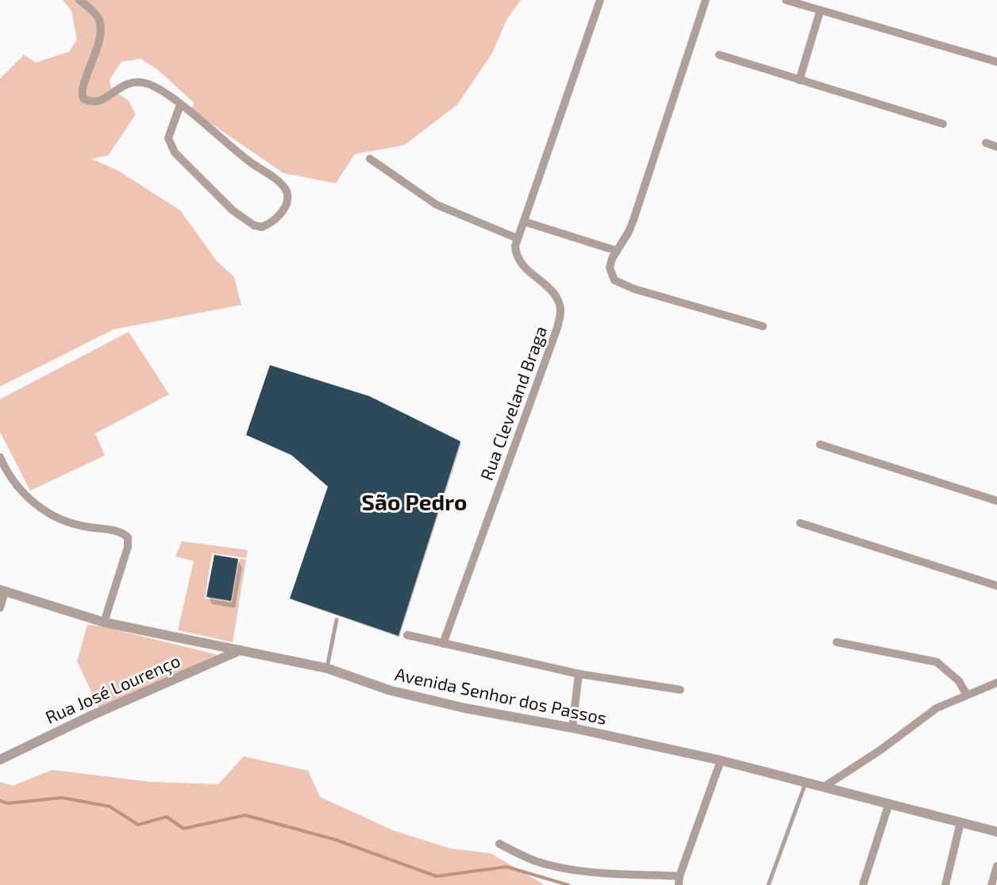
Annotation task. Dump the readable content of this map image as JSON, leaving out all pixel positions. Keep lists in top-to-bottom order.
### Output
{
  "streets": {
    "street": ["Rua Cleveland Braga", "Rua José Lourenço", "Avenida Senhor dos Passos"]
  },
  "crossings": [
    ["Rua José Lourenço", "Avenida Senhor dos Passos"]
  ],
  "districts": ["São Pedro"]
}
